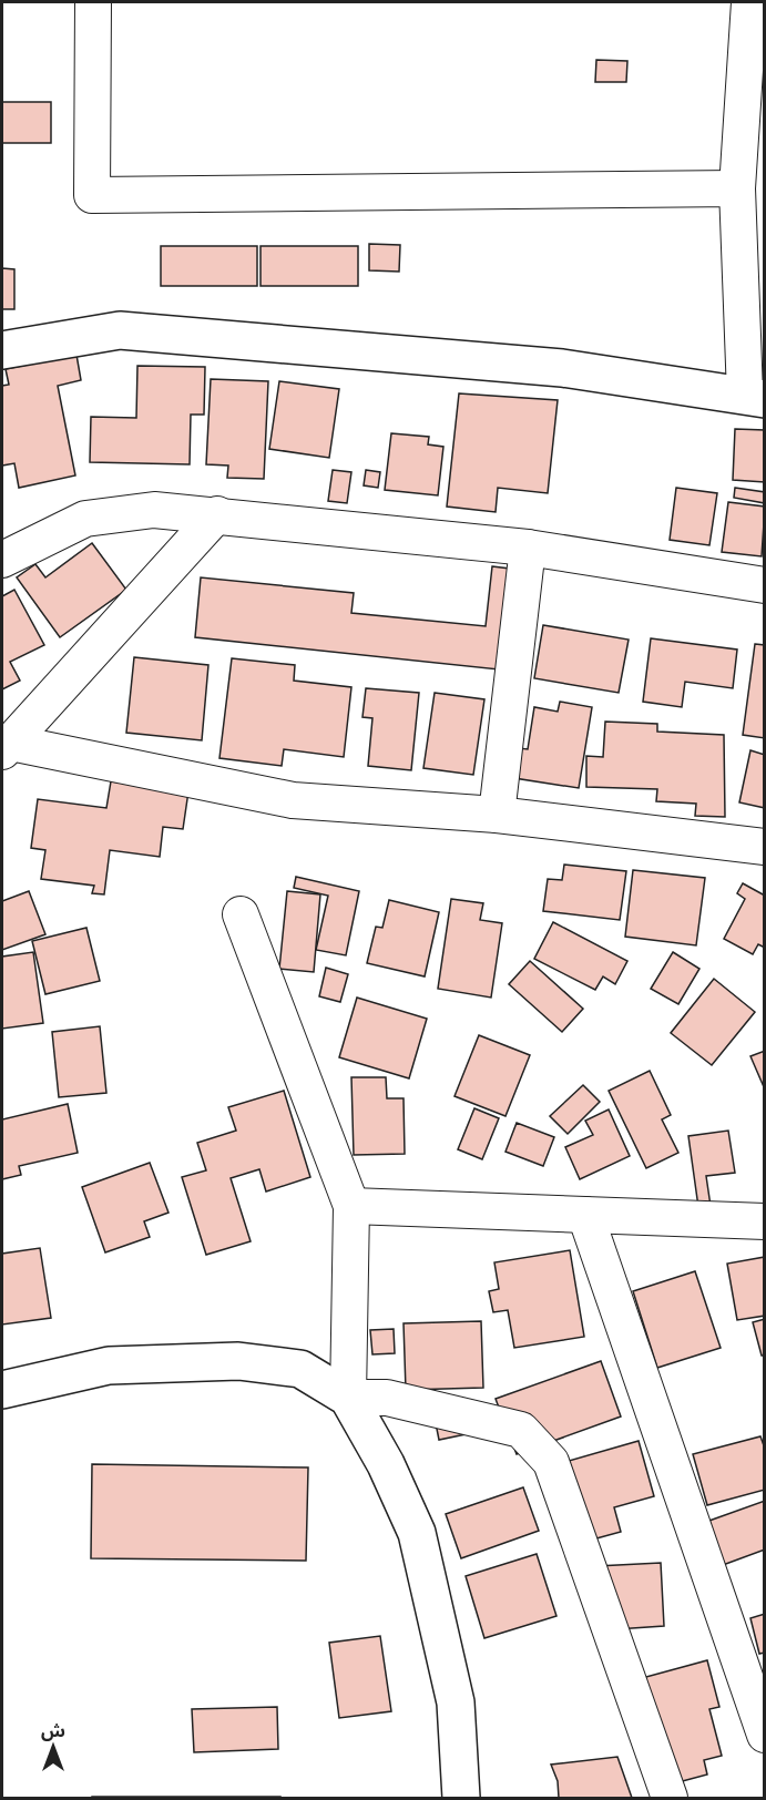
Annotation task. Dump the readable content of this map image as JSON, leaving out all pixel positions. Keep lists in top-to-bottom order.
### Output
{
  "north": "top"
}
